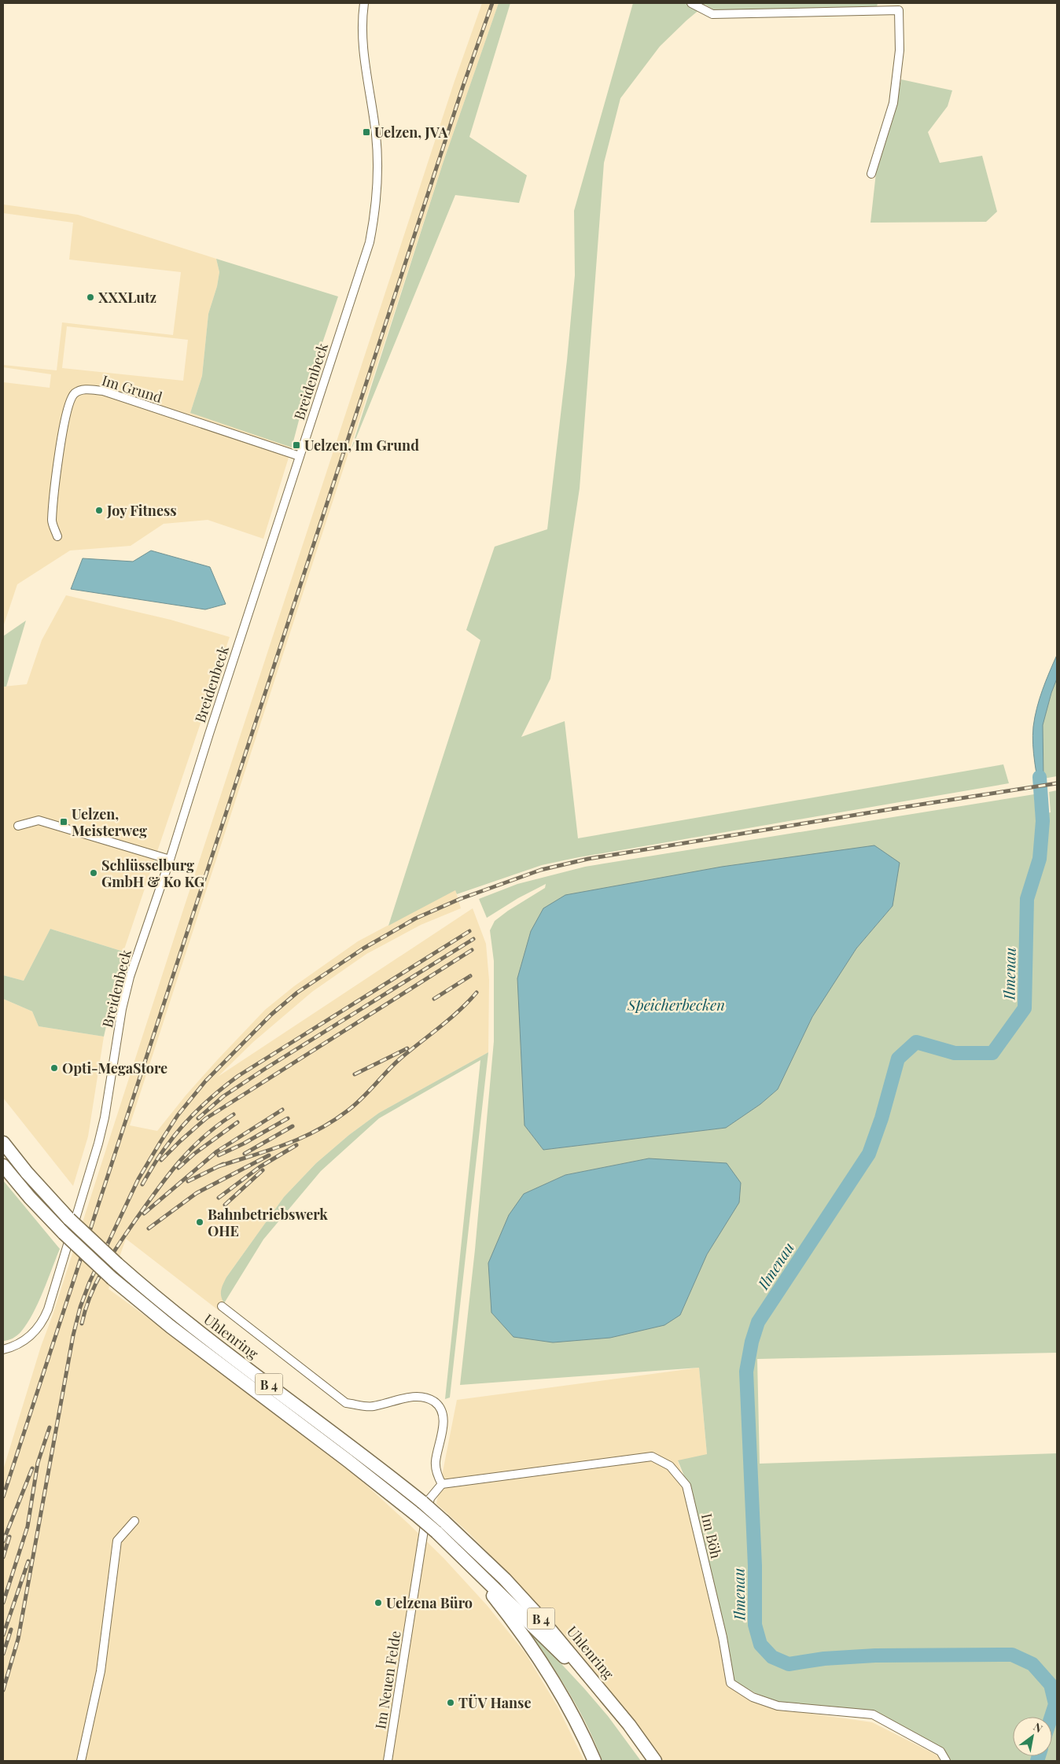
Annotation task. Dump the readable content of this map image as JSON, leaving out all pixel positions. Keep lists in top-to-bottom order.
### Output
{
  "streets": {
    "highway": ["Uhlenring", "B 4"],
    "street": [
      "Breidenbeck",
      "Im Grund",
      "Im Böh",
      "Im Neuen Felde"
    ]
  },
  "crossings": [
    ["Breidenbeck", "Im Grund"],
    ["Uhlenring", "B 4"],
    ["Im Böh", "Im Neuen Felde"]
  ],
  "water": ["Ilmenau", "Speicherbecken"],
  "places": {
    "transit": ["Uelzen, JVA", "Uelzen, Im Grund", "Uelzen, Meisterweg"],
    "other": [
      "XXXLutz",
      "Joy Fitness",
      "Schlüsselburg GmbH & Ko KG",
      "Opti-MegaStore",
      "Bahnbetriebswerk OHE",
      "Uelzena Büro",
      "TÜV Hanse"
    ]
  },
  "north": "top right"
}
